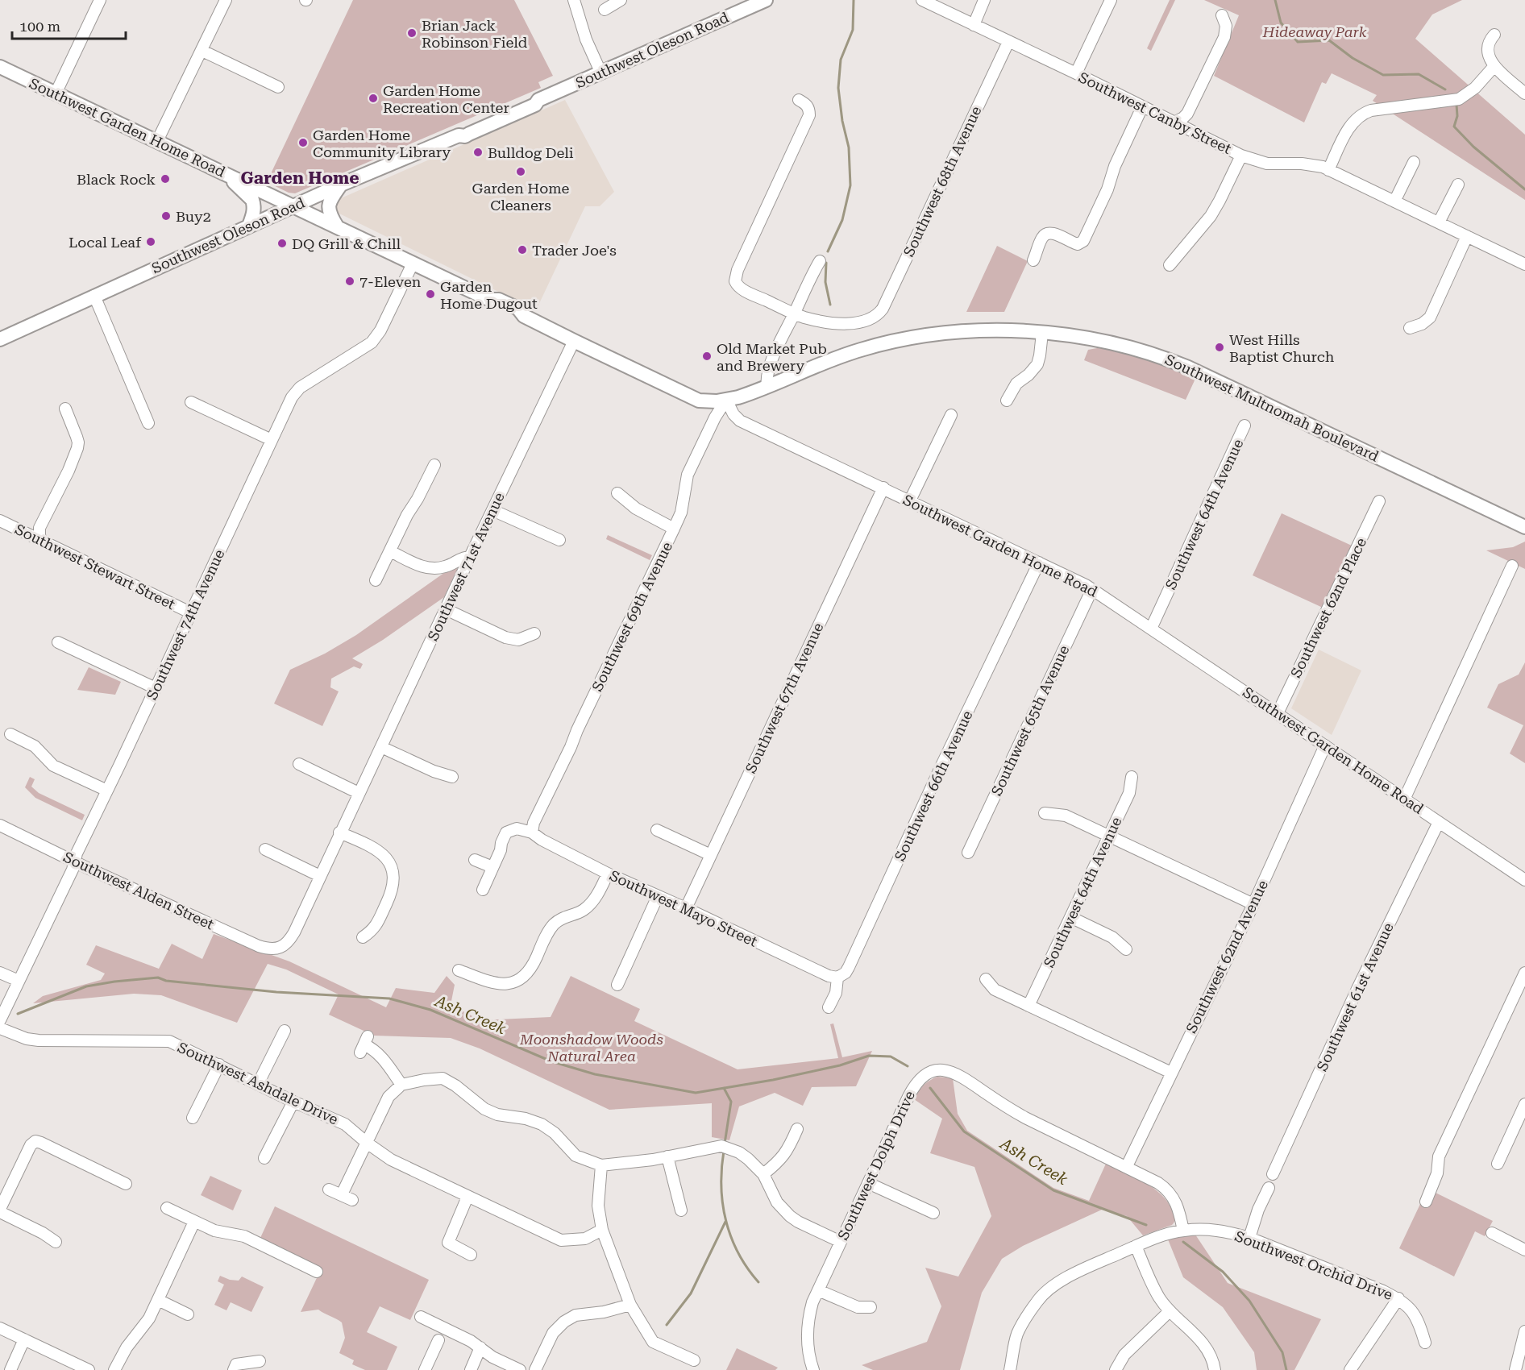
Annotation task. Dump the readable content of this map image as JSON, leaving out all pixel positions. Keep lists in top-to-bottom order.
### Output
{
  "streets": {
    "main road": ["Southwest Oleson Road", "Southwest Garden Home Road", "Southwest Multnomah Boulevard"],
    "street": [
      "Southwest Canby Street",
      "Southwest 68th Avenue",
      "Southwest 64th Avenue",
      "Southwest Stewart Street",
      "Southwest 71st Avenue",
      "Southwest 62nd Place",
      "Southwest 69th Avenue",
      "Southwest 74th Avenue",
      "Southwest 67th Avenue",
      "Southwest 65th Avenue",
      "Southwest 66th Avenue",
      "Southwest Alden Street",
      "Southwest Mayo Street",
      "Southwest 62nd Avenue",
      "Southwest 61st Avenue",
      "Southwest Ashdale Drive",
      "Southwest Dolph Drive",
      "Southwest Orchid Drive"
    ]
  },
  "crossings": [
    ["Southwest Oleson Road", "Southwest Garden Home Road"],
    ["Southwest Canby Street", "Southwest 68th Avenue"],
    ["Southwest Garden Home Road", "Southwest Multnomah Boulevard"],
    ["Southwest Garden Home Road", "Southwest 64th Avenue"],
    ["Southwest Garden Home Road", "Southwest 71st Avenue"],
    ["Southwest Garden Home Road", "Southwest 62nd Place"],
    ["Southwest Garden Home Road", "Southwest 69th Avenue"],
    ["Southwest Garden Home Road", "Southwest 74th Avenue"],
    ["Southwest Garden Home Road", "Southwest 67th Avenue"],
    ["Southwest Garden Home Road", "Southwest 65th Avenue"],
    ["Southwest Garden Home Road", "Southwest 66th Avenue"],
    ["Southwest Garden Home Road", "Southwest 62nd Avenue"],
    ["Southwest Garden Home Road", "Southwest 61st Avenue"],
    ["Southwest Multnomah Boulevard", "Southwest 69th Avenue"],
    ["Southwest Stewart Street", "Southwest 74th Avenue"],
    ["Southwest 71st Avenue", "Southwest Alden Street"],
    ["Southwest 69th Avenue", "Southwest Mayo Street"],
    ["Southwest 74th Avenue", "Southwest Alden Street"],
    ["Southwest 67th Avenue", "Southwest Mayo Street"],
    ["Southwest 66th Avenue", "Southwest Mayo Street"],
    ["Southwest 62nd Avenue", "Southwest Dolph Drive"],
    ["Southwest Dolph Drive", "Southwest Orchid Drive"]
  ],
  "districts": ["Garden Home"],
  "water": ["Ash Creek"],
  "parks": ["Hideaway Park", "Moonshadow Woods Natural Area"],
  "places": [
    "Brian Jack Robinson Field",
    "Garden Home Recreation Center",
    "Garden Home Community Library",
    "Bulldog Deli",
    "Garden Home Cleaners",
    "Black Rock",
    "Buy2",
    "Local Leaf",
    "DQ Grill & Chill",
    "Trader Joe's",
    "7-Eleven",
    "Garden Home Dugout",
    "West Hills Baptist Church",
    "Old Market Pub and Brewery"
  ],
  "scale_bar": "100 m"
}
